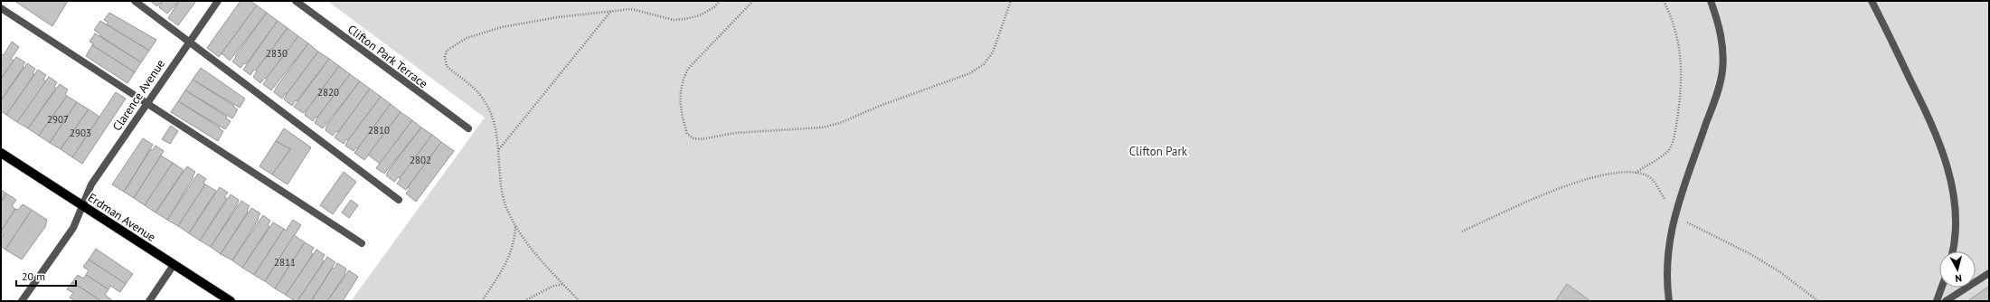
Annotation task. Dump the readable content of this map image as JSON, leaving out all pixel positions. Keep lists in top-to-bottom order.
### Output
{
  "streets": {
    "main road": ["Erdman Avenue"],
    "street": ["Clifton Park Terrace", "Clarence Avenue"]
  },
  "crossings": [
    ["Clarence Avenue", "Erdman Avenue"]
  ],
  "parks": ["Clifton Park"],
  "house_numbers": [
    "2830",
    "2820",
    "2907",
    "2810",
    "2903",
    "2802",
    "2811"
  ],
  "scale_bar": "20 m",
  "north": "bottom"
}
